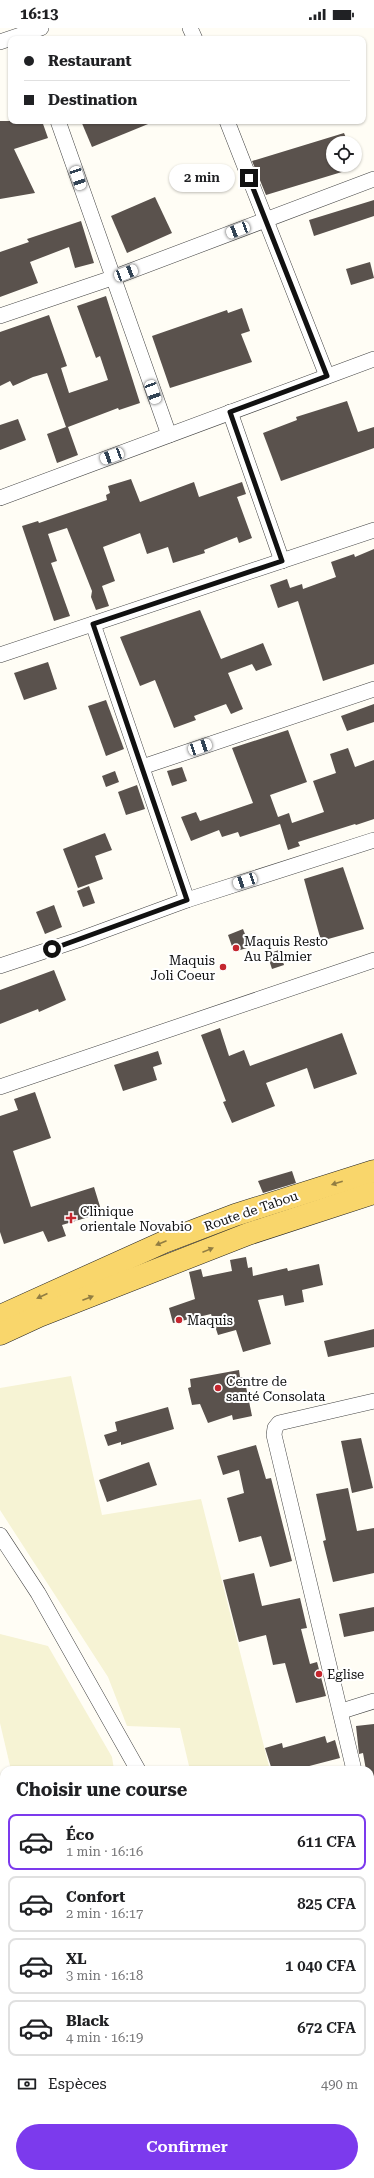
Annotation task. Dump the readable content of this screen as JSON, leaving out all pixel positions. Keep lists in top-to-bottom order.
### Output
{
  "streets": {
    "main road": ["Route de Tabou"]
  },
  "places": {
    "other": [
      "Maquis Resto Au Palmier",
      "Maquis Joli Coeur",
      "Maquis",
      "Centre de santé Consolata",
      "Eglise"
    ],
    "health": ["Clinique orientale Novabio"]
  },
  "page": {
    "status": "16:13",
    "banner": ["Restaurant", "Destination"],
    "bubble": "2 min",
    "heading": "Choisir une course",
    "list": [
      {
        "name": "Éco",
        "note": "1 min · 16:16",
        "value": "611 CFA"
      },
      {
        "name": "Confort",
        "note": "2 min · 16:17",
        "value": "825 CFA"
      },
      {
        "name": "XL",
        "note": "3 min · 16:18",
        "value": "1 040 CFA"
      },
      {
        "name": "Black",
        "note": "4 min · 16:19",
        "value": "672 CFA"
      }
    ],
    "pay": ["Espèces", "490 m"],
    "buttons": "Confirmer"
  }
}
